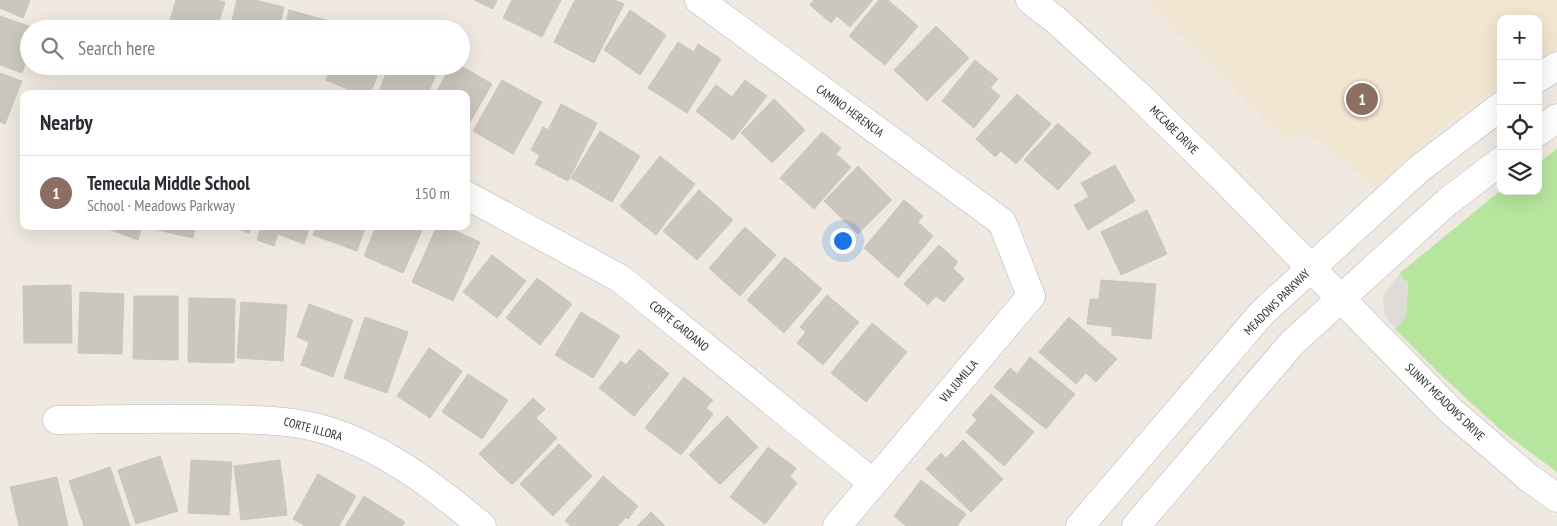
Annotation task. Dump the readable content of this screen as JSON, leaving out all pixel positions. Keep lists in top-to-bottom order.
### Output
{
  "streets": {
    "street": [
      "CAMINO HERENCIA",
      "MCCABE DRIVE",
      "MEADOWS PARKWAY",
      "CORTE GARDANO",
      "VIA JUMILLA",
      "SUNNY MEADOWS DRIVE",
      "CORTE ILLORA"
    ]
  },
  "crossings": [
    ["CAMINO HERENCIA", "VIA JUMILLA"],
    ["MCCABE DRIVE", "MEADOWS PARKWAY"],
    ["MCCABE DRIVE", "SUNNY MEADOWS DRIVE"],
    ["CORTE GARDANO", "VIA JUMILLA"]
  ],
  "page": {
    "map_buttons": ["+", "−"],
    "search": "Search here",
    "pins": "1",
    "heading": "Nearby",
    "list": [
      {
        "mark": "1",
        "name": "Temecula Middle School",
        "note": "School · Meadows Parkway",
        "value": "150 m"
      }
    ]
  }
}
